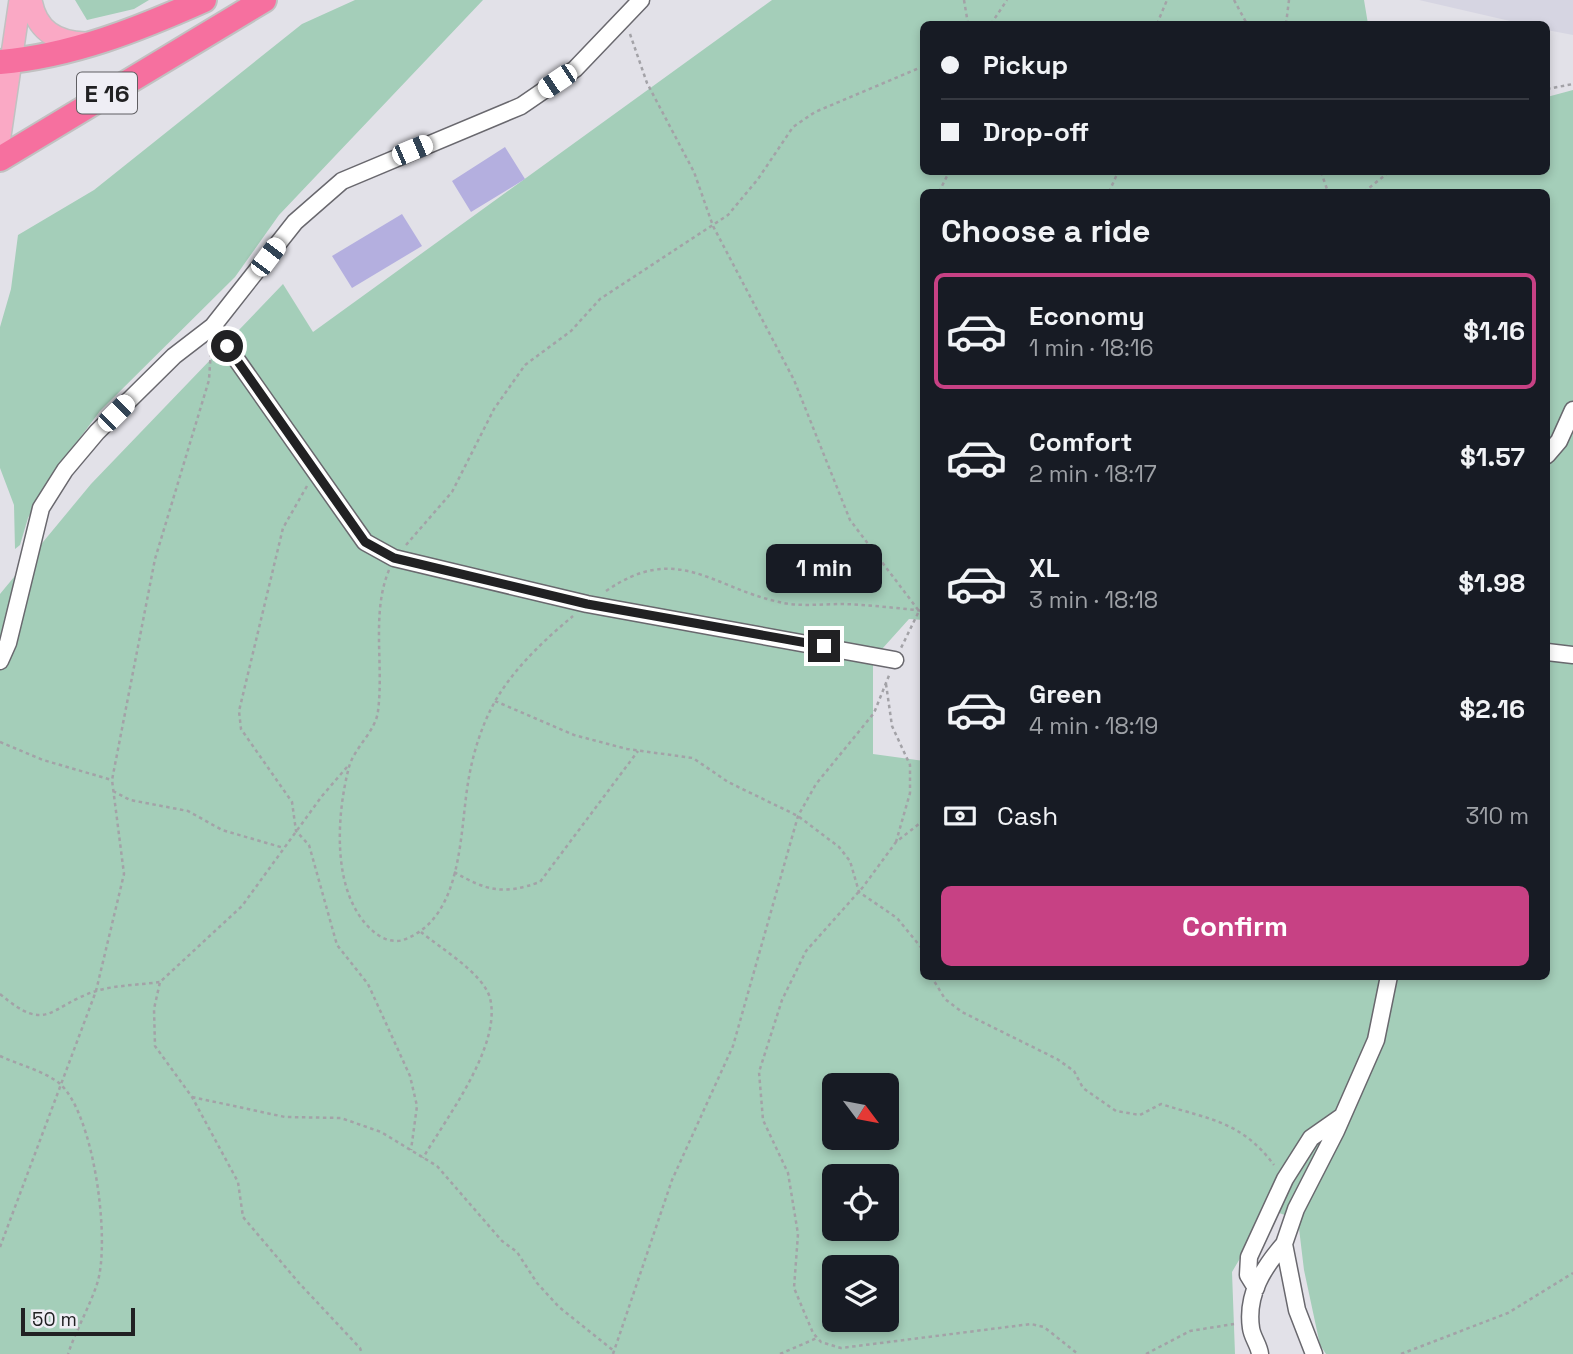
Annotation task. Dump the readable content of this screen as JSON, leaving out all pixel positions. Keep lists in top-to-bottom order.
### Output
{
  "streets": {
    "highway": ["E 16"]
  },
  "scale_bar": "50 m",
  "north": "bottom right",
  "page": {
    "banner": ["Pickup", "Drop-off"],
    "heading": "Choose a ride",
    "list": [
      {
        "name": "Economy",
        "note": "1 min · 18:16",
        "value": "$1.16"
      },
      {
        "name": "Comfort",
        "note": "2 min · 18:17",
        "value": "$1.57"
      },
      {
        "name": "XL",
        "note": "3 min · 18:18",
        "value": "$1.98"
      },
      {
        "name": "Green",
        "note": "4 min · 18:19",
        "value": "$2.16"
      }
    ],
    "bubble": "1 min",
    "pay": ["Cash", "310 m"],
    "buttons": "Confirm",
    "scale": "50 m"
  }
}
